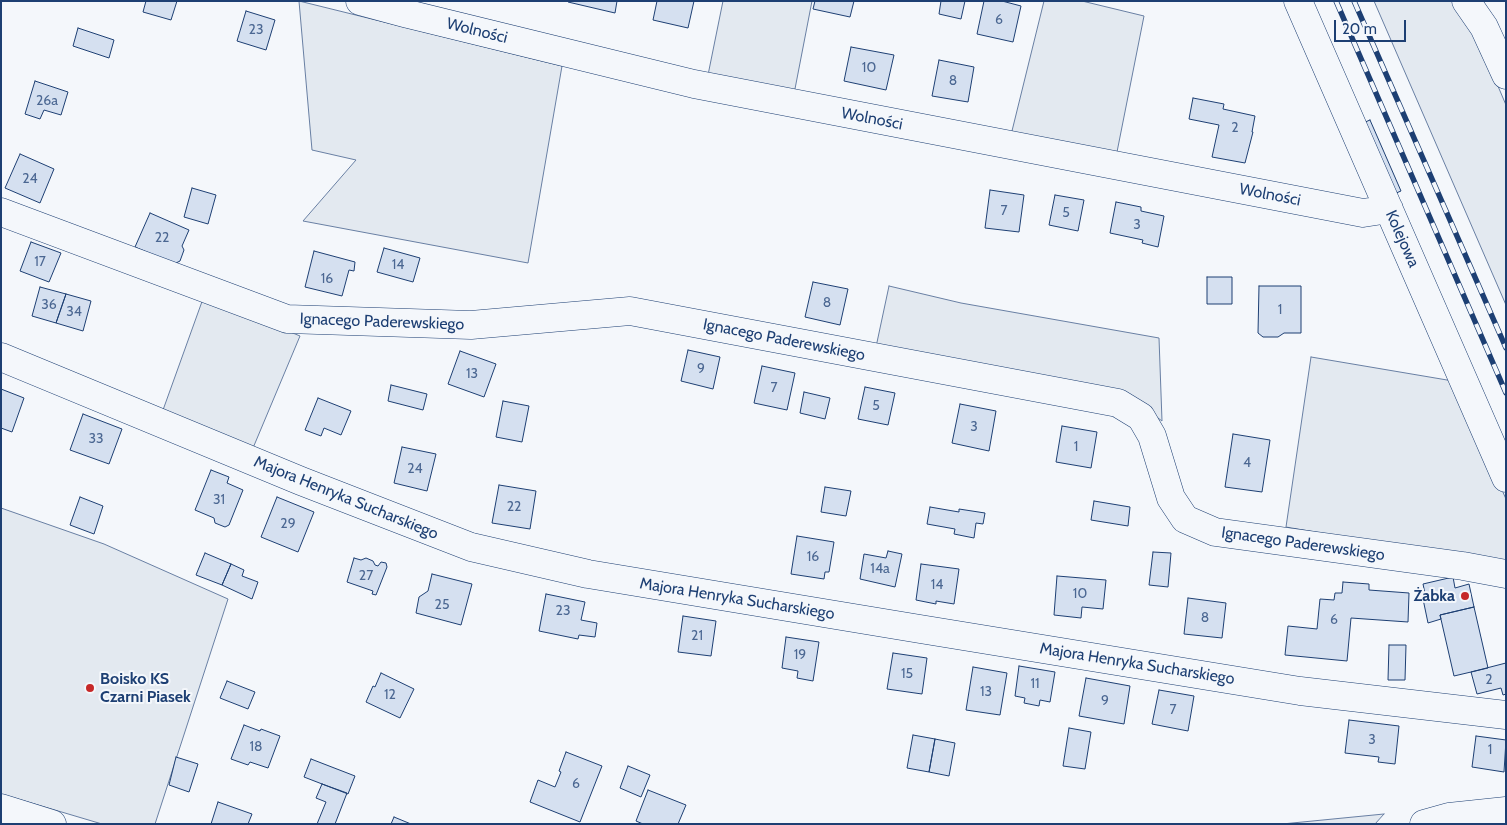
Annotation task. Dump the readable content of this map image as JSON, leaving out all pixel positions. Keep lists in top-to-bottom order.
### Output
{
  "streets": {
    "street": [
      "Wolności",
      "Kolejowa",
      "Ignacego Paderewskiego",
      "Majora Henryka Sucharskiego"
    ]
  },
  "crossings": [
    ["Wolności", "Kolejowa"]
  ],
  "places": ["Żabka", "Boisko KS Czarni Piasek"],
  "house_numbers": [
    "6",
    "23",
    "10",
    "8",
    "26a",
    "2",
    "24",
    "7",
    "5",
    "3",
    "22",
    "17",
    "14",
    "16",
    "8",
    "36",
    "1",
    "34",
    "9",
    "13",
    "7",
    "5",
    "3",
    "33",
    "1",
    "4",
    "24",
    "31",
    "22",
    "29",
    "16",
    "14a",
    "27",
    "14",
    "10",
    "25",
    "23",
    "8",
    "6",
    "21",
    "19",
    "15",
    "2",
    "11",
    "13",
    "12",
    "9",
    "7",
    "3",
    "18",
    "1",
    "6"
  ],
  "scale_bar": "20 m"
}
